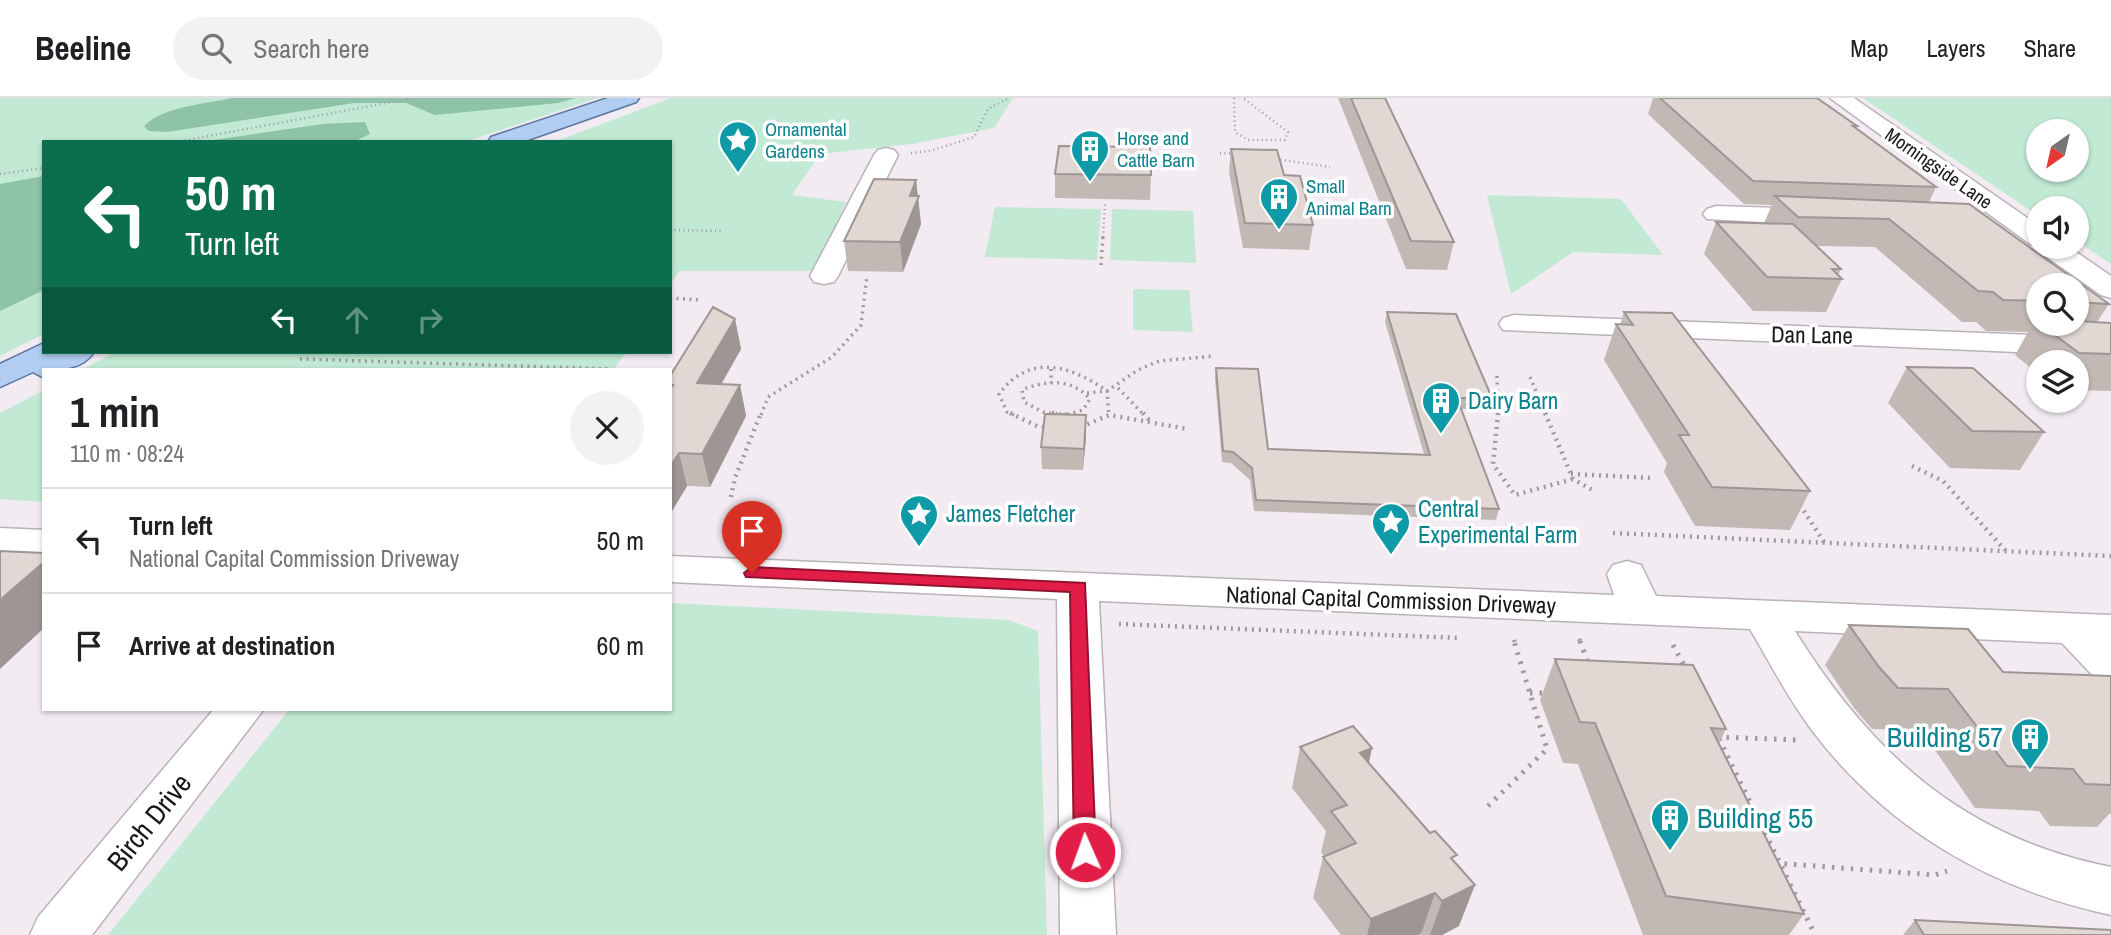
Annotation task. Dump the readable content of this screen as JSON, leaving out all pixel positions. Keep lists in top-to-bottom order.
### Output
{
  "streets": {
    "street": [
      "Morningside Lane",
      "Dan Lane",
      "National Capital Commission Driveway",
      "Birch Drive"
    ]
  },
  "places": {
    "place": ["Ornamental Gardens", "James Fletcher", "Central Experimental Farm"],
    "building": [
      "Horse and Cattle Barn",
      "Small Animal Barn",
      "Dairy Barn",
      "Building 57",
      "Building 55"
    ]
  },
  "north": "bottom left",
  "page": {
    "header": "Beeline",
    "search": "Search here",
    "nav": ["Map", "Layers", "Share"],
    "turn": ["50 m", "Turn left"],
    "heading": ["1 min", "110 m · 08:24"],
    "list": [
      {
        "name": "Turn left",
        "note": "National Capital Commission Driveway",
        "value": "50 m"
      },
      {
        "name": "Arrive at destination",
        "value": "60 m"
      }
    ]
  }
}
